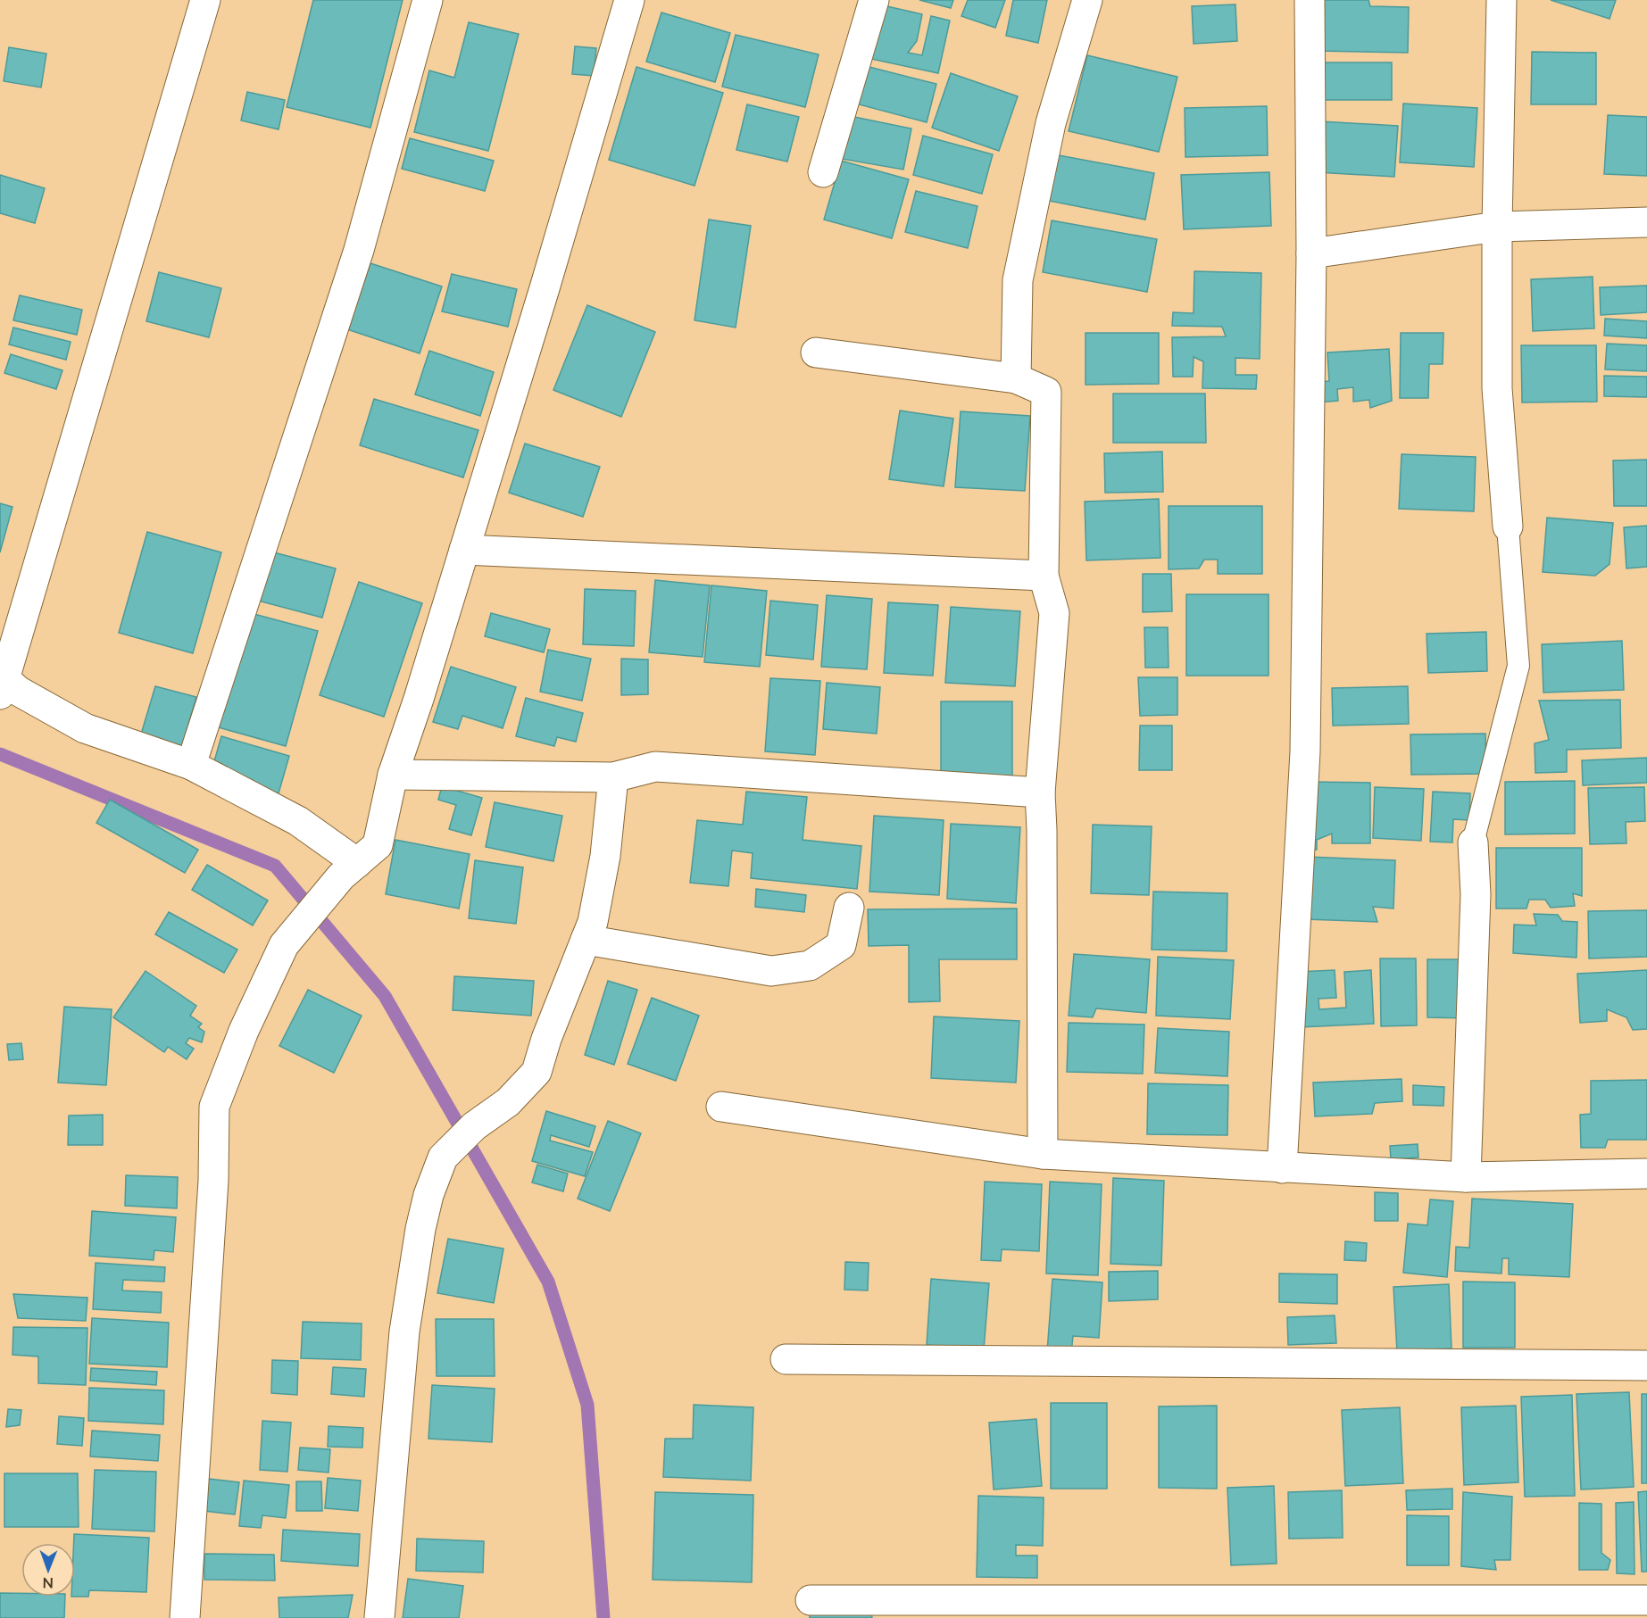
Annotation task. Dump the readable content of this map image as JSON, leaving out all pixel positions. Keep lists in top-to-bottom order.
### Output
{
  "north": "bottom"
}
